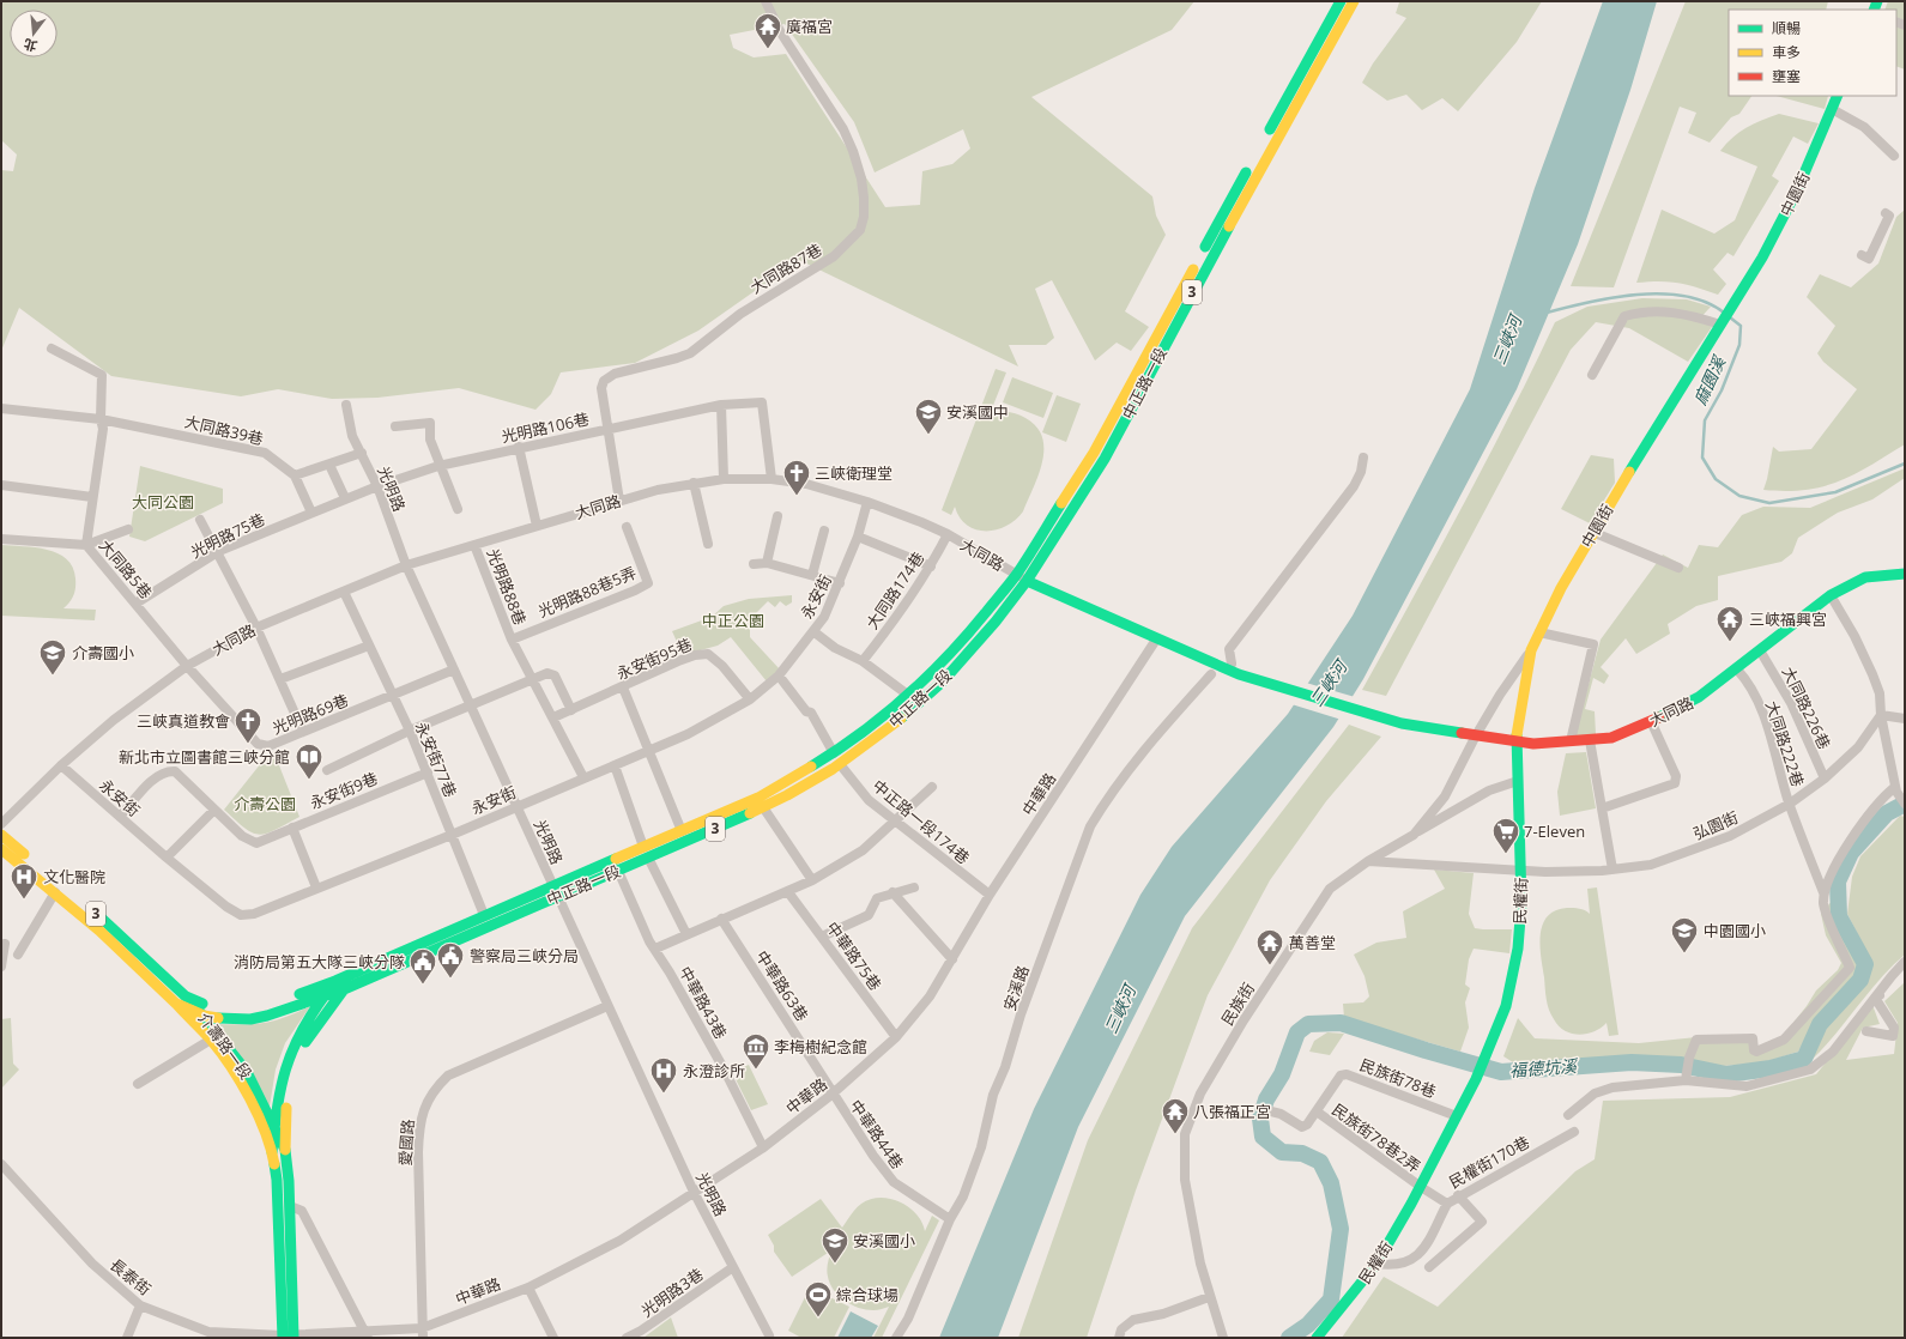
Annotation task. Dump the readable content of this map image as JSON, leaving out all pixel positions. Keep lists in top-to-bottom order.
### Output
{
  "streets": {
    "main road": [
      "中園街",
      "3",
      "中正路一段",
      "大同路",
      "民權街",
      "介壽路一段"
    ],
    "street": [
      "大同路87巷",
      "光明路106巷",
      "大同路39巷",
      "光明路",
      "光明路75巷",
      "大同路5巷",
      "光明路88巷",
      "大同路174巷",
      "光明路88巷5弄",
      "永安街",
      "永安街95巷",
      "大同路226巷",
      "光明路69巷",
      "大同路222巷",
      "永安街77巷",
      "永安街9巷",
      "中華路",
      "中正路一段174巷",
      "弘園街",
      "中華路75巷",
      "中華路63巷",
      "安溪路",
      "中華路43巷",
      "民族街",
      "民族街78巷",
      "中華路44巷",
      "民族街78巷2弄",
      "愛國路",
      "民權街170巷",
      "長泰街",
      "光明路3巷"
    ]
  },
  "crossings": [
    ["中園街", "大同路"],
    ["中園街", "民權街"],
    ["大同路87巷", "光明路106巷"],
    ["大同路87巷", "大同路"],
    ["中正路一段", "光明路"],
    ["中正路一段", "大同路"],
    ["中正路一段", "永安街77巷"],
    ["中正路一段", "中正路一段174巷"],
    ["中正路一段", "中華路43巷"],
    ["中正路一段", "介壽路一段"],
    ["光明路106巷", "光明路"],
    ["光明路106巷", "大同路"],
    ["光明路106巷", "光明路75巷"],
    ["大同路39巷", "光明路75巷"],
    ["大同路39巷", "大同路5巷"],
    ["光明路", "大同路"],
    ["光明路", "永安街"],
    ["光明路", "光明路69巷"],
    ["光明路", "中華路"],
    ["光明路", "愛國路"],
    ["光明路", "光明路3巷"],
    ["大同路", "大同路5巷"],
    ["大同路", "光明路88巷"],
    ["大同路", "大同路174巷"],
    ["大同路", "永安街"],
    ["大同路", "大同路226巷"],
    ["大同路", "光明路69巷"],
    ["大同路", "大同路222巷"],
    ["大同路", "中華路"],
    ["大同路", "民權街"],
    ["光明路75巷", "大同路5巷"],
    ["大同路5巷", "光明路69巷"],
    ["光明路88巷", "光明路88巷5弄"],
    ["永安街", "永安街95巷"],
    ["永安街", "永安街77巷"],
    ["永安街", "永安街9巷"],
    ["大同路226巷", "弘園街"],
    ["光明路69巷", "永安街77巷"],
    ["大同路222巷", "弘園街"],
    ["永安街77巷", "永安街9巷"],
    ["中華路", "中正路一段174巷"],
    ["中華路", "中華路75巷"],
    ["中華路", "中華路63巷"],
    ["中華路", "中華路43巷"],
    ["中華路", "介壽路一段"],
    ["中華路", "中華路44巷"],
    ["中華路", "愛國路"],
    ["中華路", "長泰街"],
    ["弘園街", "民權街"],
    ["民權街", "民族街"],
    ["民權街", "民族街78巷"],
    ["民權街", "民族街78巷2弄"],
    ["民權街", "民權街170巷"],
    ["中華路63巷", "中華路44巷"],
    ["安溪路", "中華路44巷"],
    ["介壽路一段", "長泰街"],
    ["民族街78巷", "民族街78巷2弄"],
    ["民族街78巷2弄", "民權街170巷"]
  ],
  "water": ["三峽河", "麻園溪", "福德坑溪"],
  "parks": ["大同公園", "中正公園", "介壽公園"],
  "places": {
    "temple": [
      "廣福宮",
      "三峽福興宮",
      "萬善堂",
      "八張福正宮"
    ],
    "school or university": [
      "安溪國中",
      "介壽國小",
      "中園國小",
      "安溪國小"
    ],
    "church": ["三峽衛理堂", "三峽真道教會"],
    "library": ["新北市立圖書館三峽分館"],
    "supermarket": ["7-Eleven"],
    "hospital": ["文化醫院", "永澄診所"],
    "public building": ["警察局三峽分局", "消防局第五大隊三峽分隊"],
    "museum": ["李梅樹紀念館"],
    "sports": ["綜合球場"]
  },
  "legend": ["順暢", "車多", "壅塞"],
  "north": "bottom"
}
